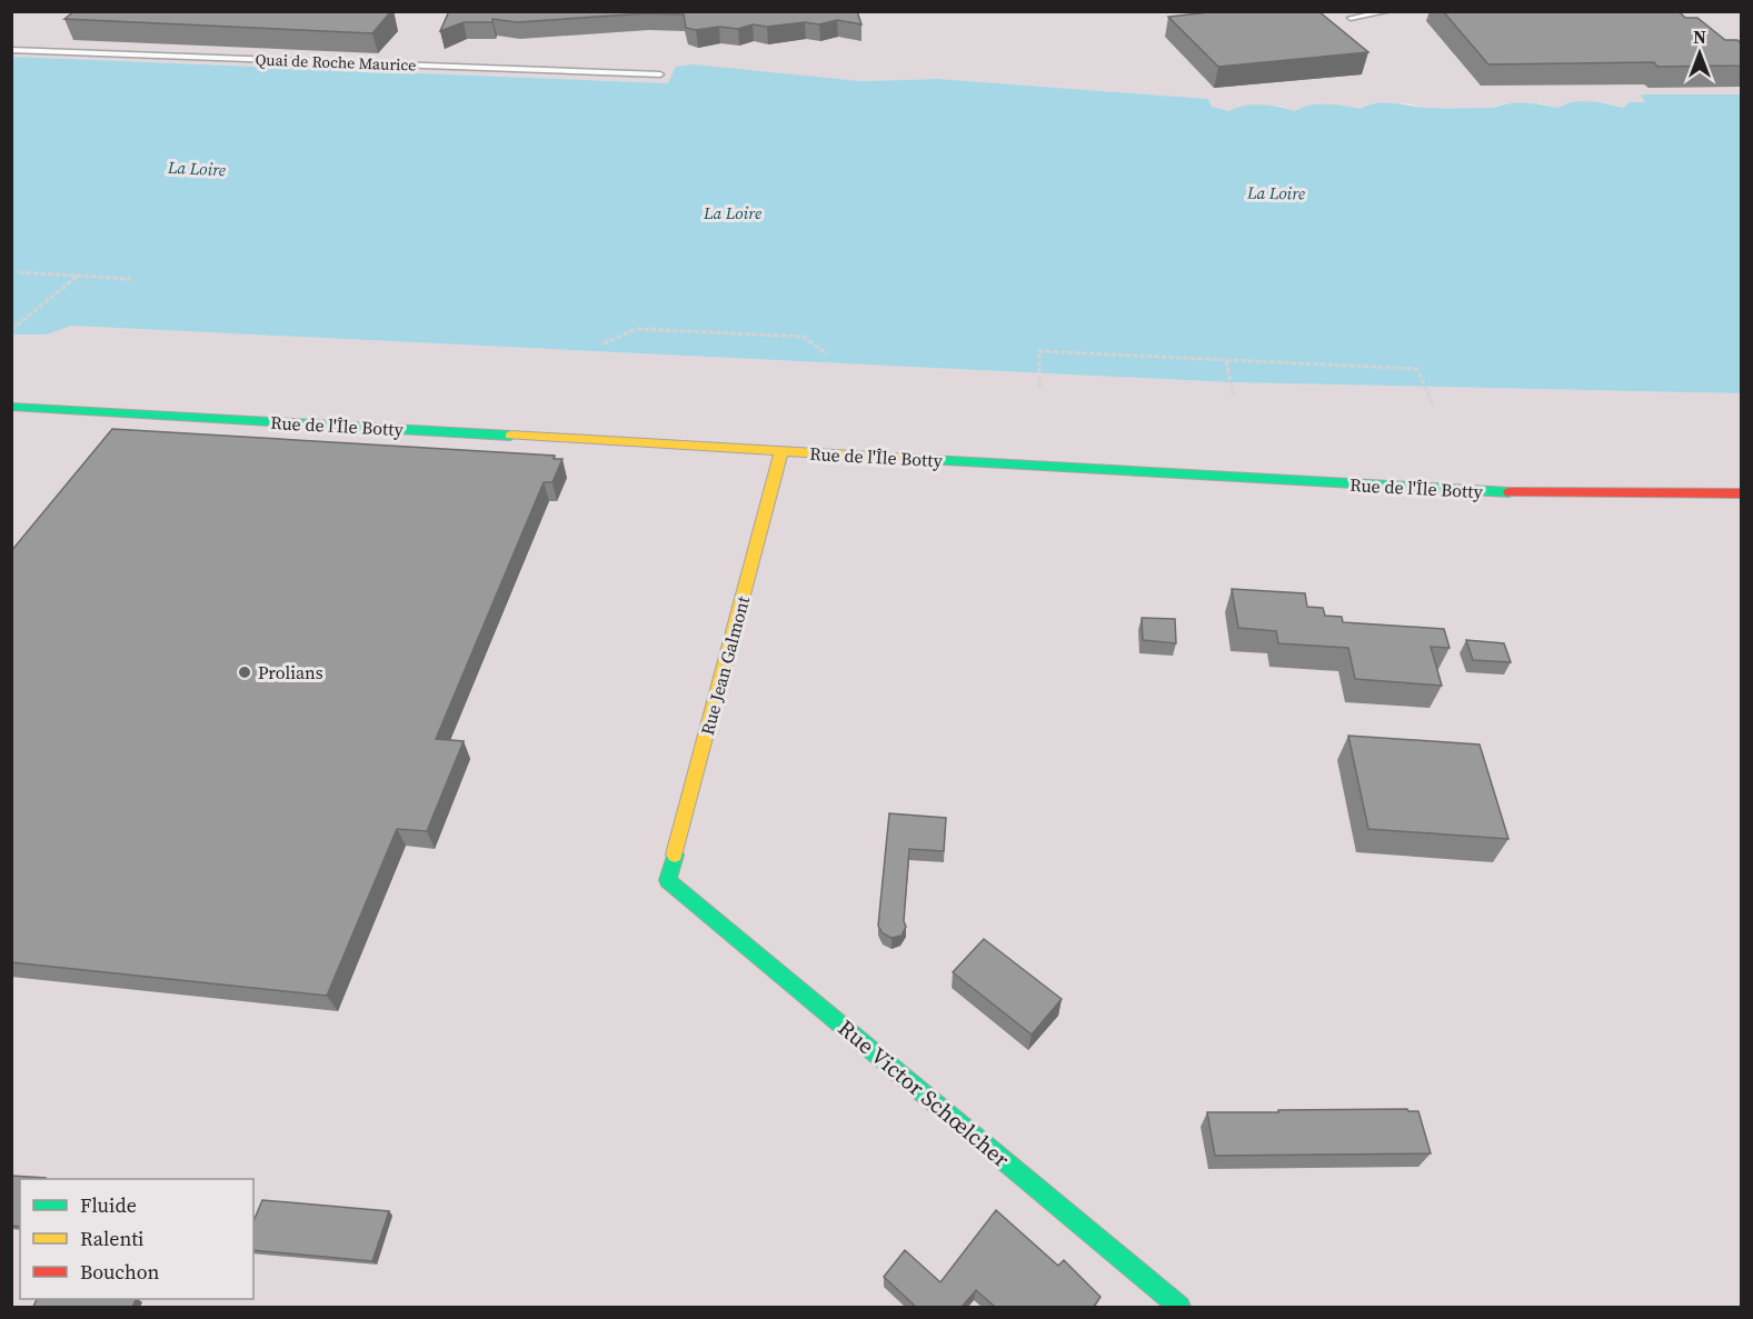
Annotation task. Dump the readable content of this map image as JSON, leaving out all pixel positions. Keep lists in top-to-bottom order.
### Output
{
  "streets": {
    "street": ["Rue de l'Île Botty", "Rue Jean Galmont", "Rue Victor Schœlcher"],
    "lane": ["Quai de Roche Maurice"]
  },
  "crossings": [
    ["Rue de l'Île Botty", "Rue Jean Galmont"],
    ["Rue Jean Galmont", "Rue Victor Schœlcher"]
  ],
  "water": ["La Loire"],
  "places": ["Prolians"],
  "legend": ["Fluide", "Ralenti", "Bouchon"],
  "north": "top"
}
